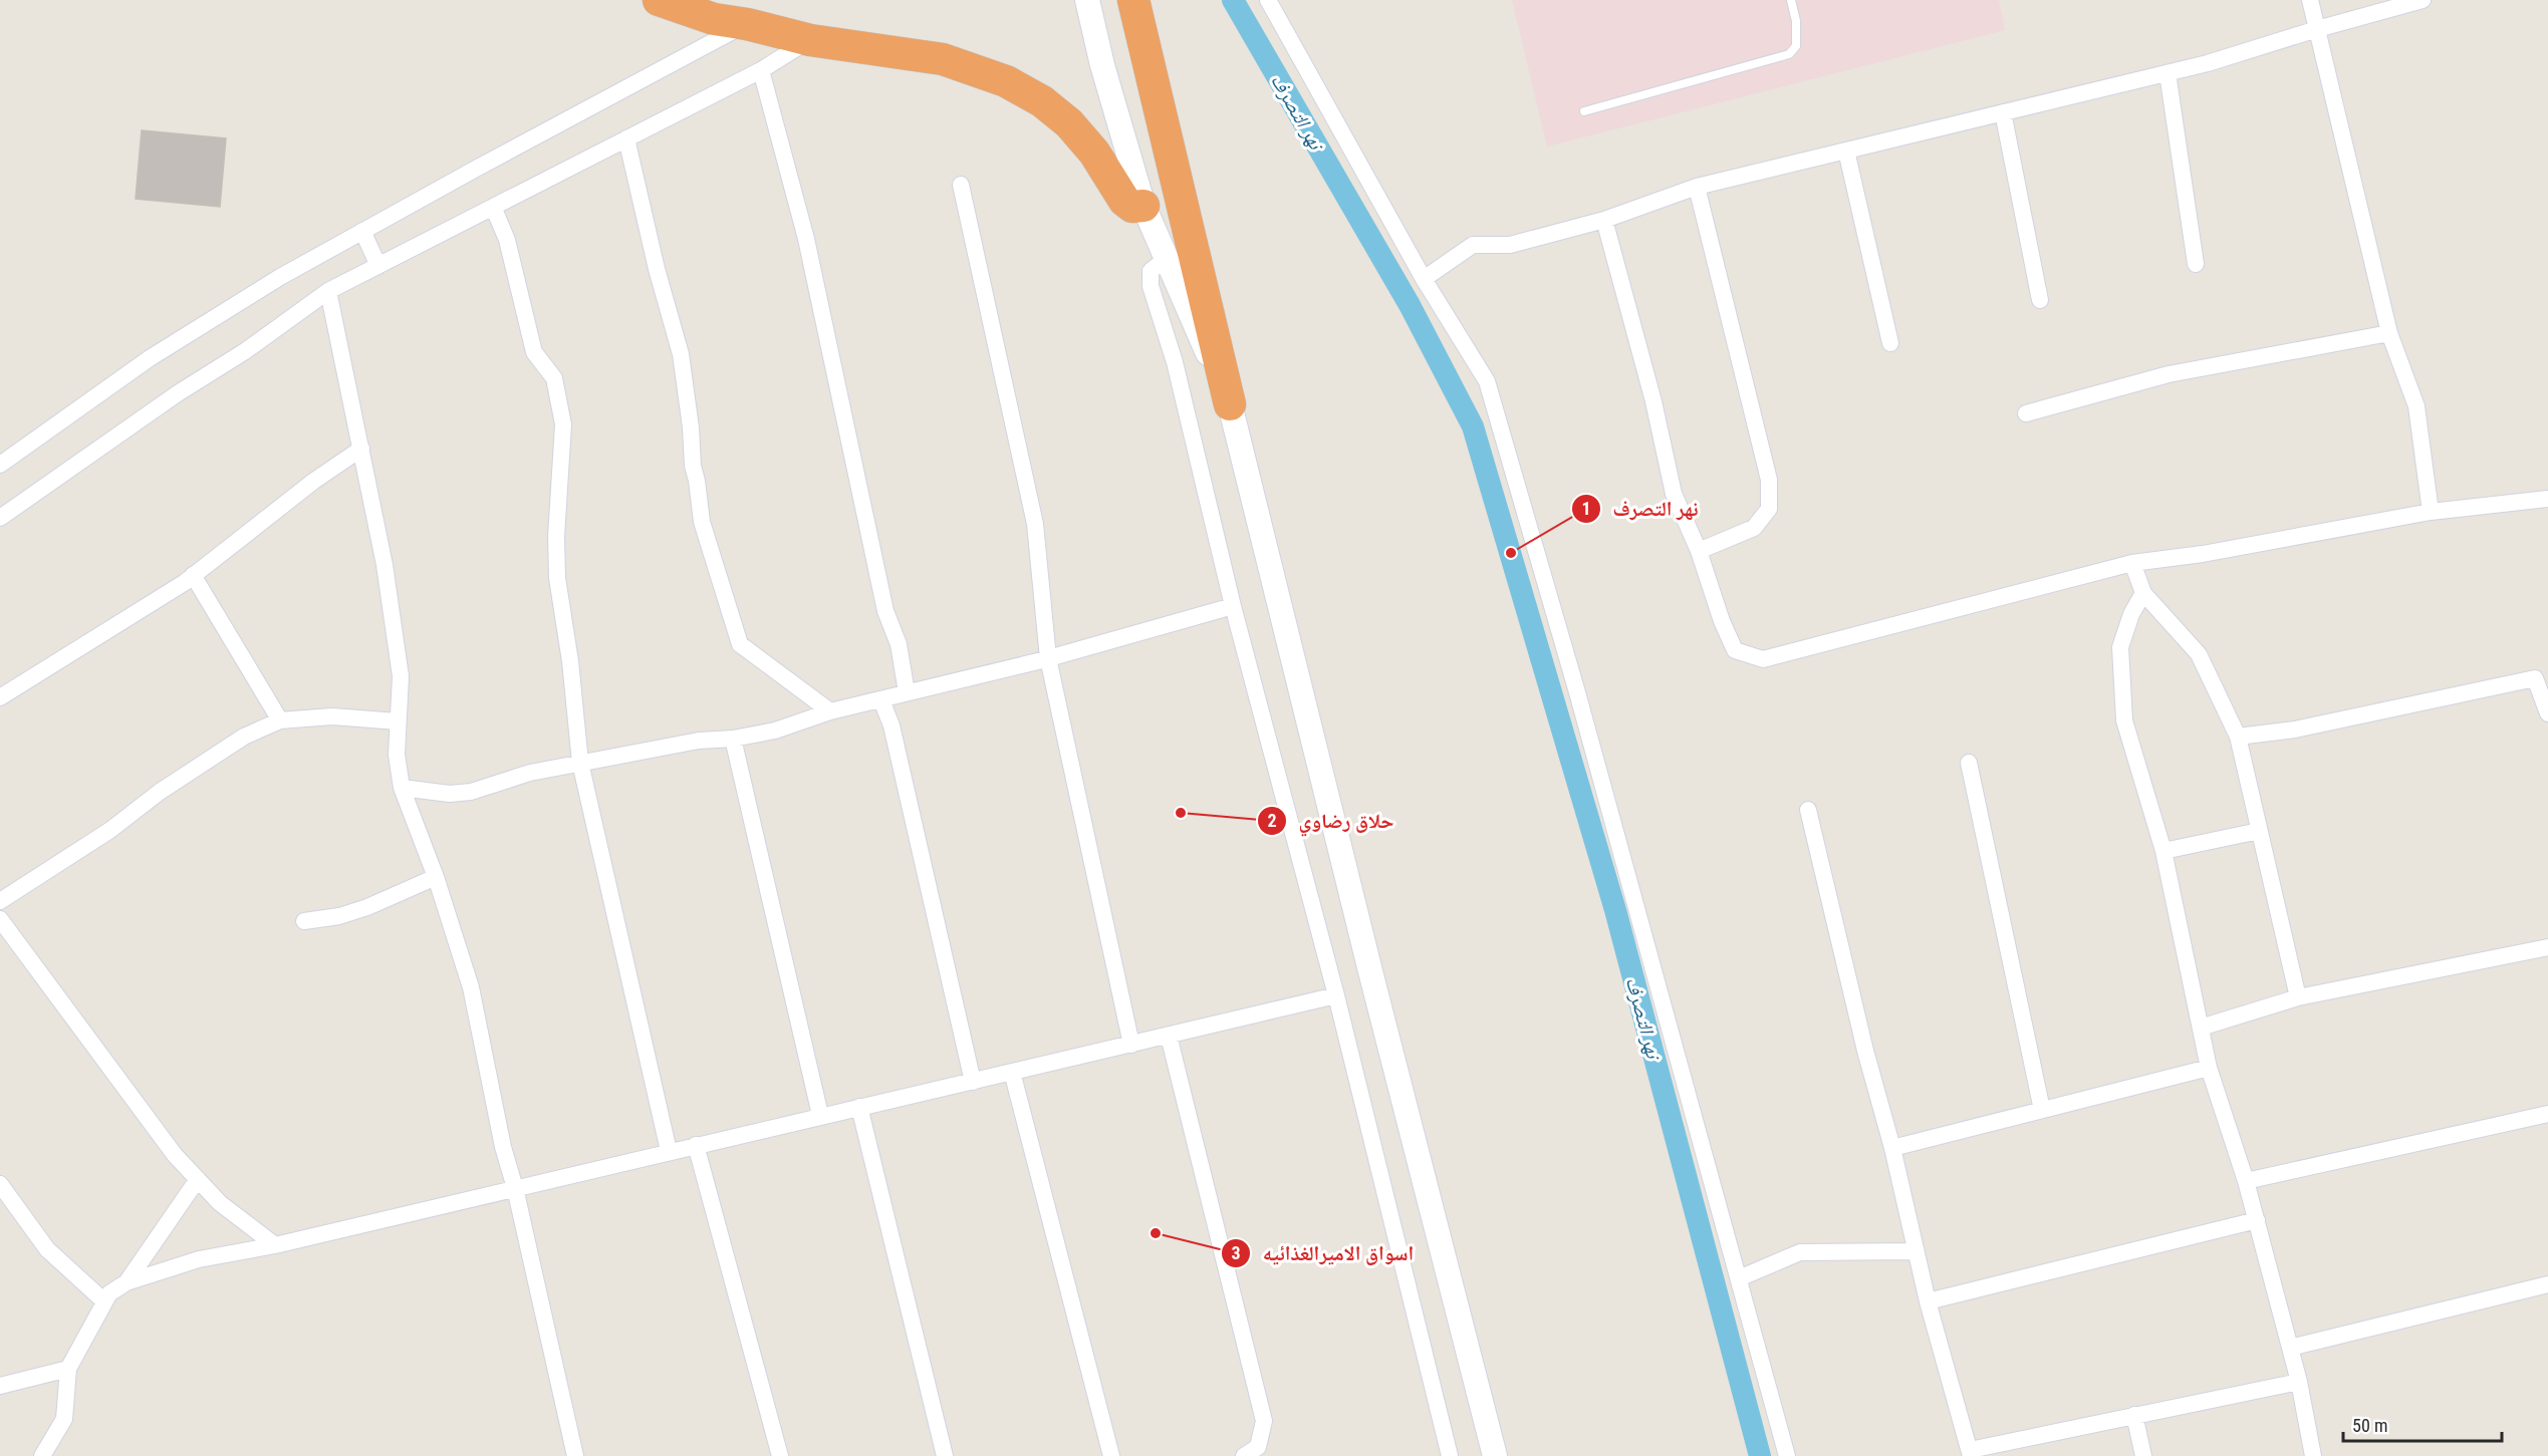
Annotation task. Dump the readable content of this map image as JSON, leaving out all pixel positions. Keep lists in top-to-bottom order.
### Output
{
  "water": ["نهر التصرف"],
  "places": ["نهر التصرف", "حلاق رضاوي", "اسواق الاميرالغذائيه"],
  "scale_bar": "50 m"
}
